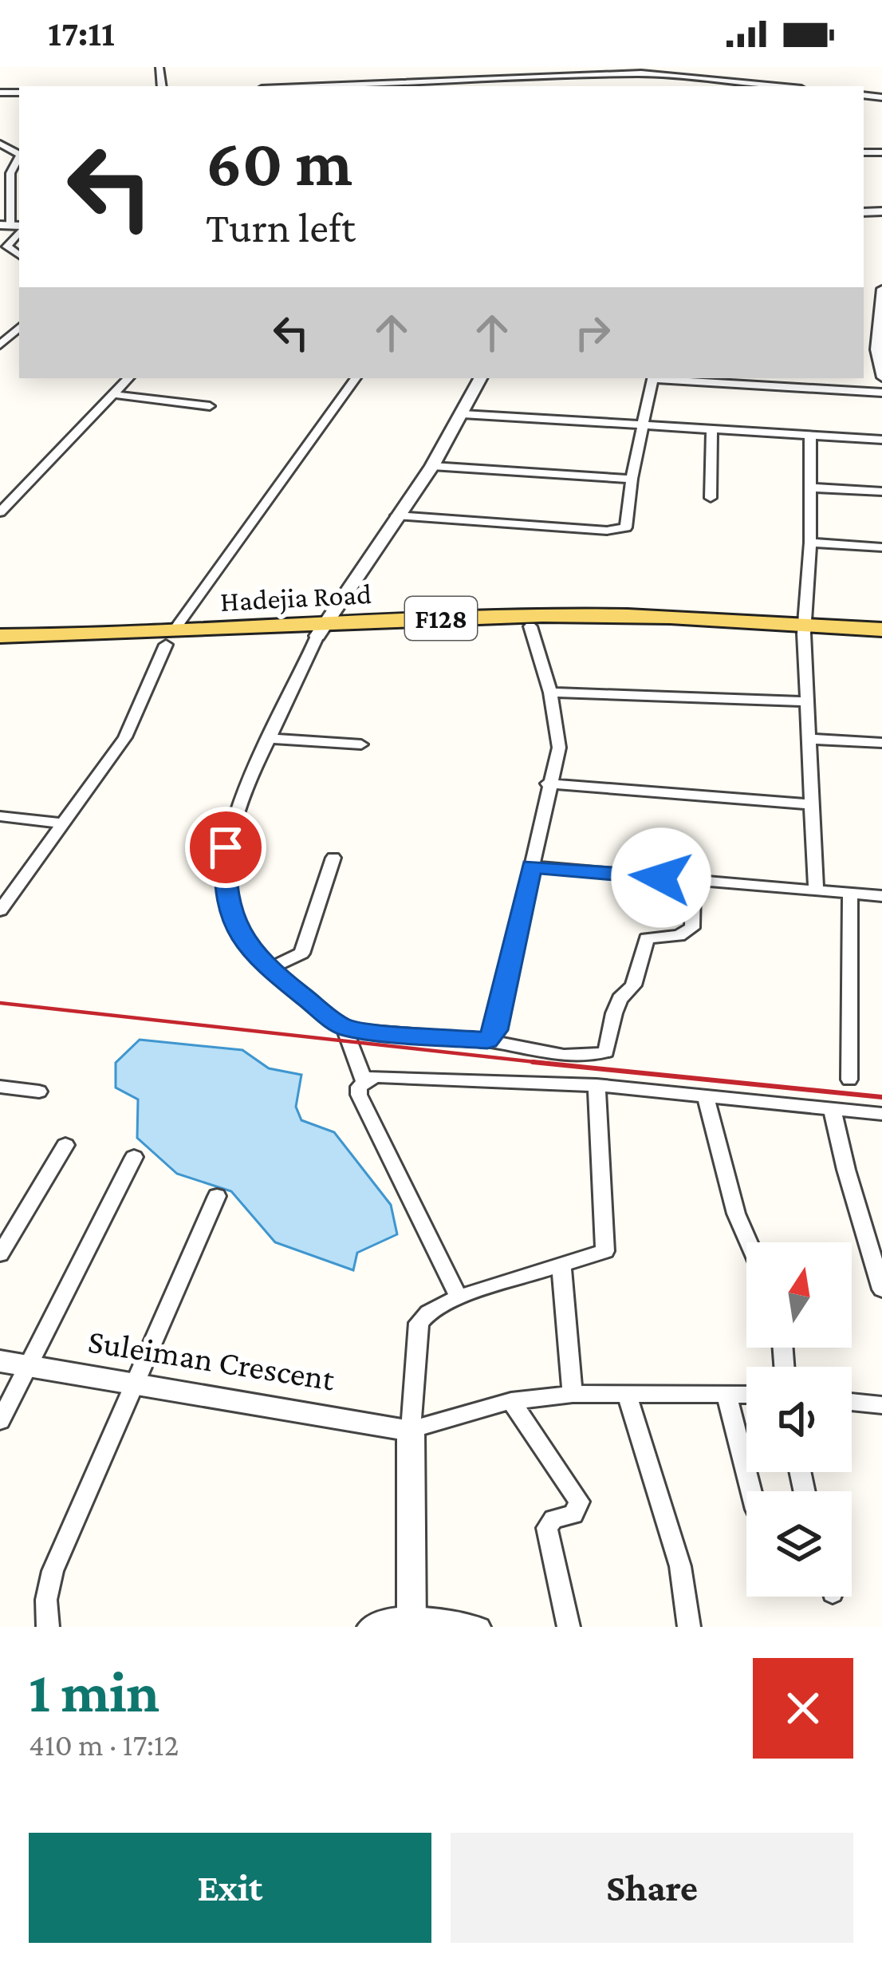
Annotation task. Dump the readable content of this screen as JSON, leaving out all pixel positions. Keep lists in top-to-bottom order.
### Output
{
  "streets": {
    "main road": ["Hadejia Road", "F128"],
    "street": ["Suleiman Crescent"]
  },
  "north": "top",
  "page": {
    "status": "17:11",
    "turn": ["60 m", "Turn left"],
    "heading": ["1 min", "410 m · 17:12"],
    "buttons": ["Exit", "Share"]
  }
}
